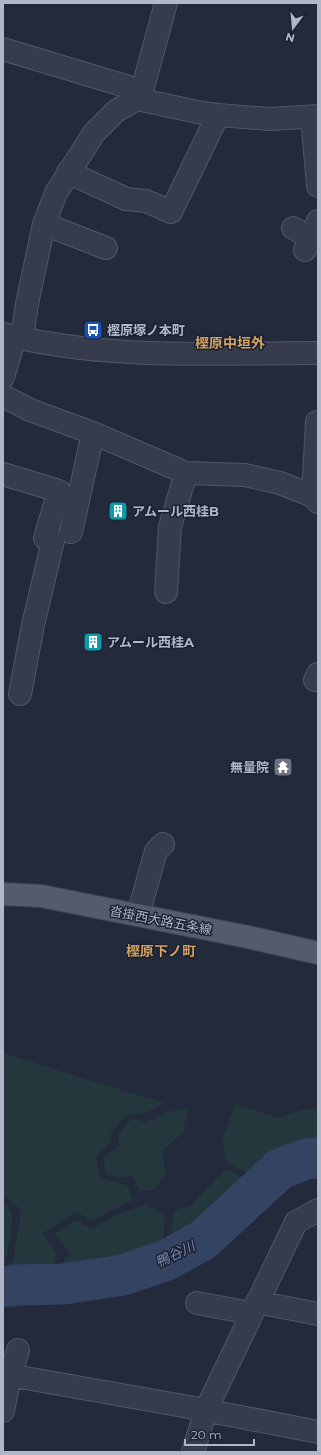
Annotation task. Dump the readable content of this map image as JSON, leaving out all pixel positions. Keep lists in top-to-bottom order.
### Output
{
  "streets": {
    "main road": ["沓掛西大路五条線"]
  },
  "districts": ["樫原中垣外", "樫原下ノ町"],
  "water": ["鴨谷川"],
  "places": {
    "bus stop": ["樫原塚ノ本町"],
    "building": ["アムール西桂B", "アムール西桂A"],
    "temple": ["無量院"]
  },
  "scale_bar": "20 m",
  "north": "bottom"
}
